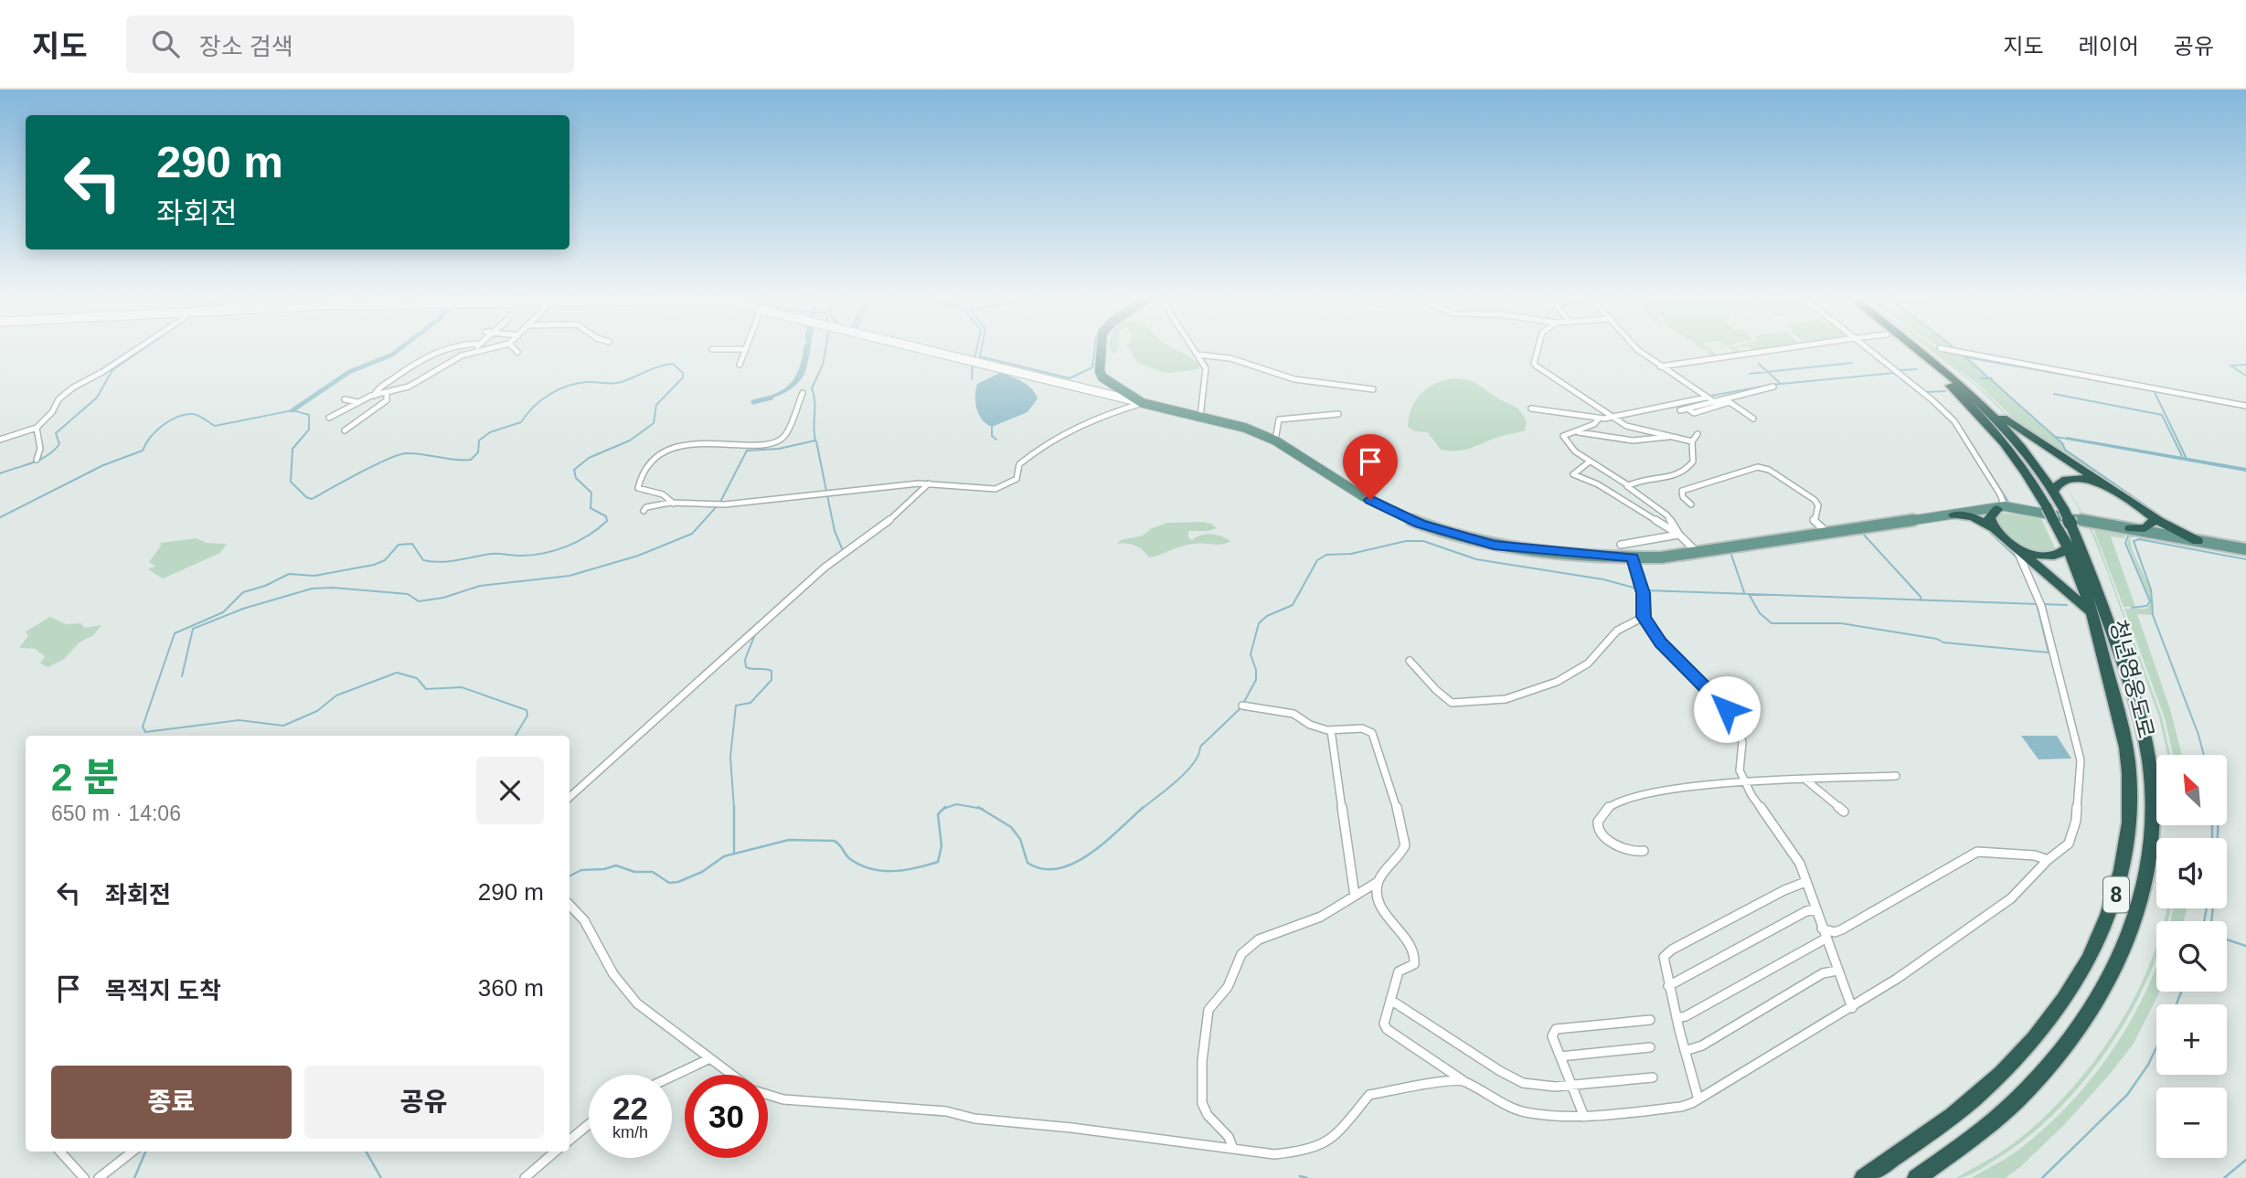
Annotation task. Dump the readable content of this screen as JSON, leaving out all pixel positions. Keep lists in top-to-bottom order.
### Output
{
  "streets": {
    "highway": ["청년영웅도로", "8"]
  },
  "north": "top left",
  "page": {
    "header": "지도",
    "search": "장소 검색",
    "nav": ["지도", "레이어", "공유"],
    "turn": ["290 m", "좌회전"],
    "heading": ["2 분", "650 m · 14:06"],
    "map_buttons": ["+", "−"],
    "list": [
      {
        "name": "좌회전",
        "value": "290 m"
      },
      {
        "name": "목적지 도착",
        "value": "360 m"
      }
    ],
    "buttons": ["종료", "공유"],
    "speed": "22 km/h",
    "limit": "30"
  }
}
